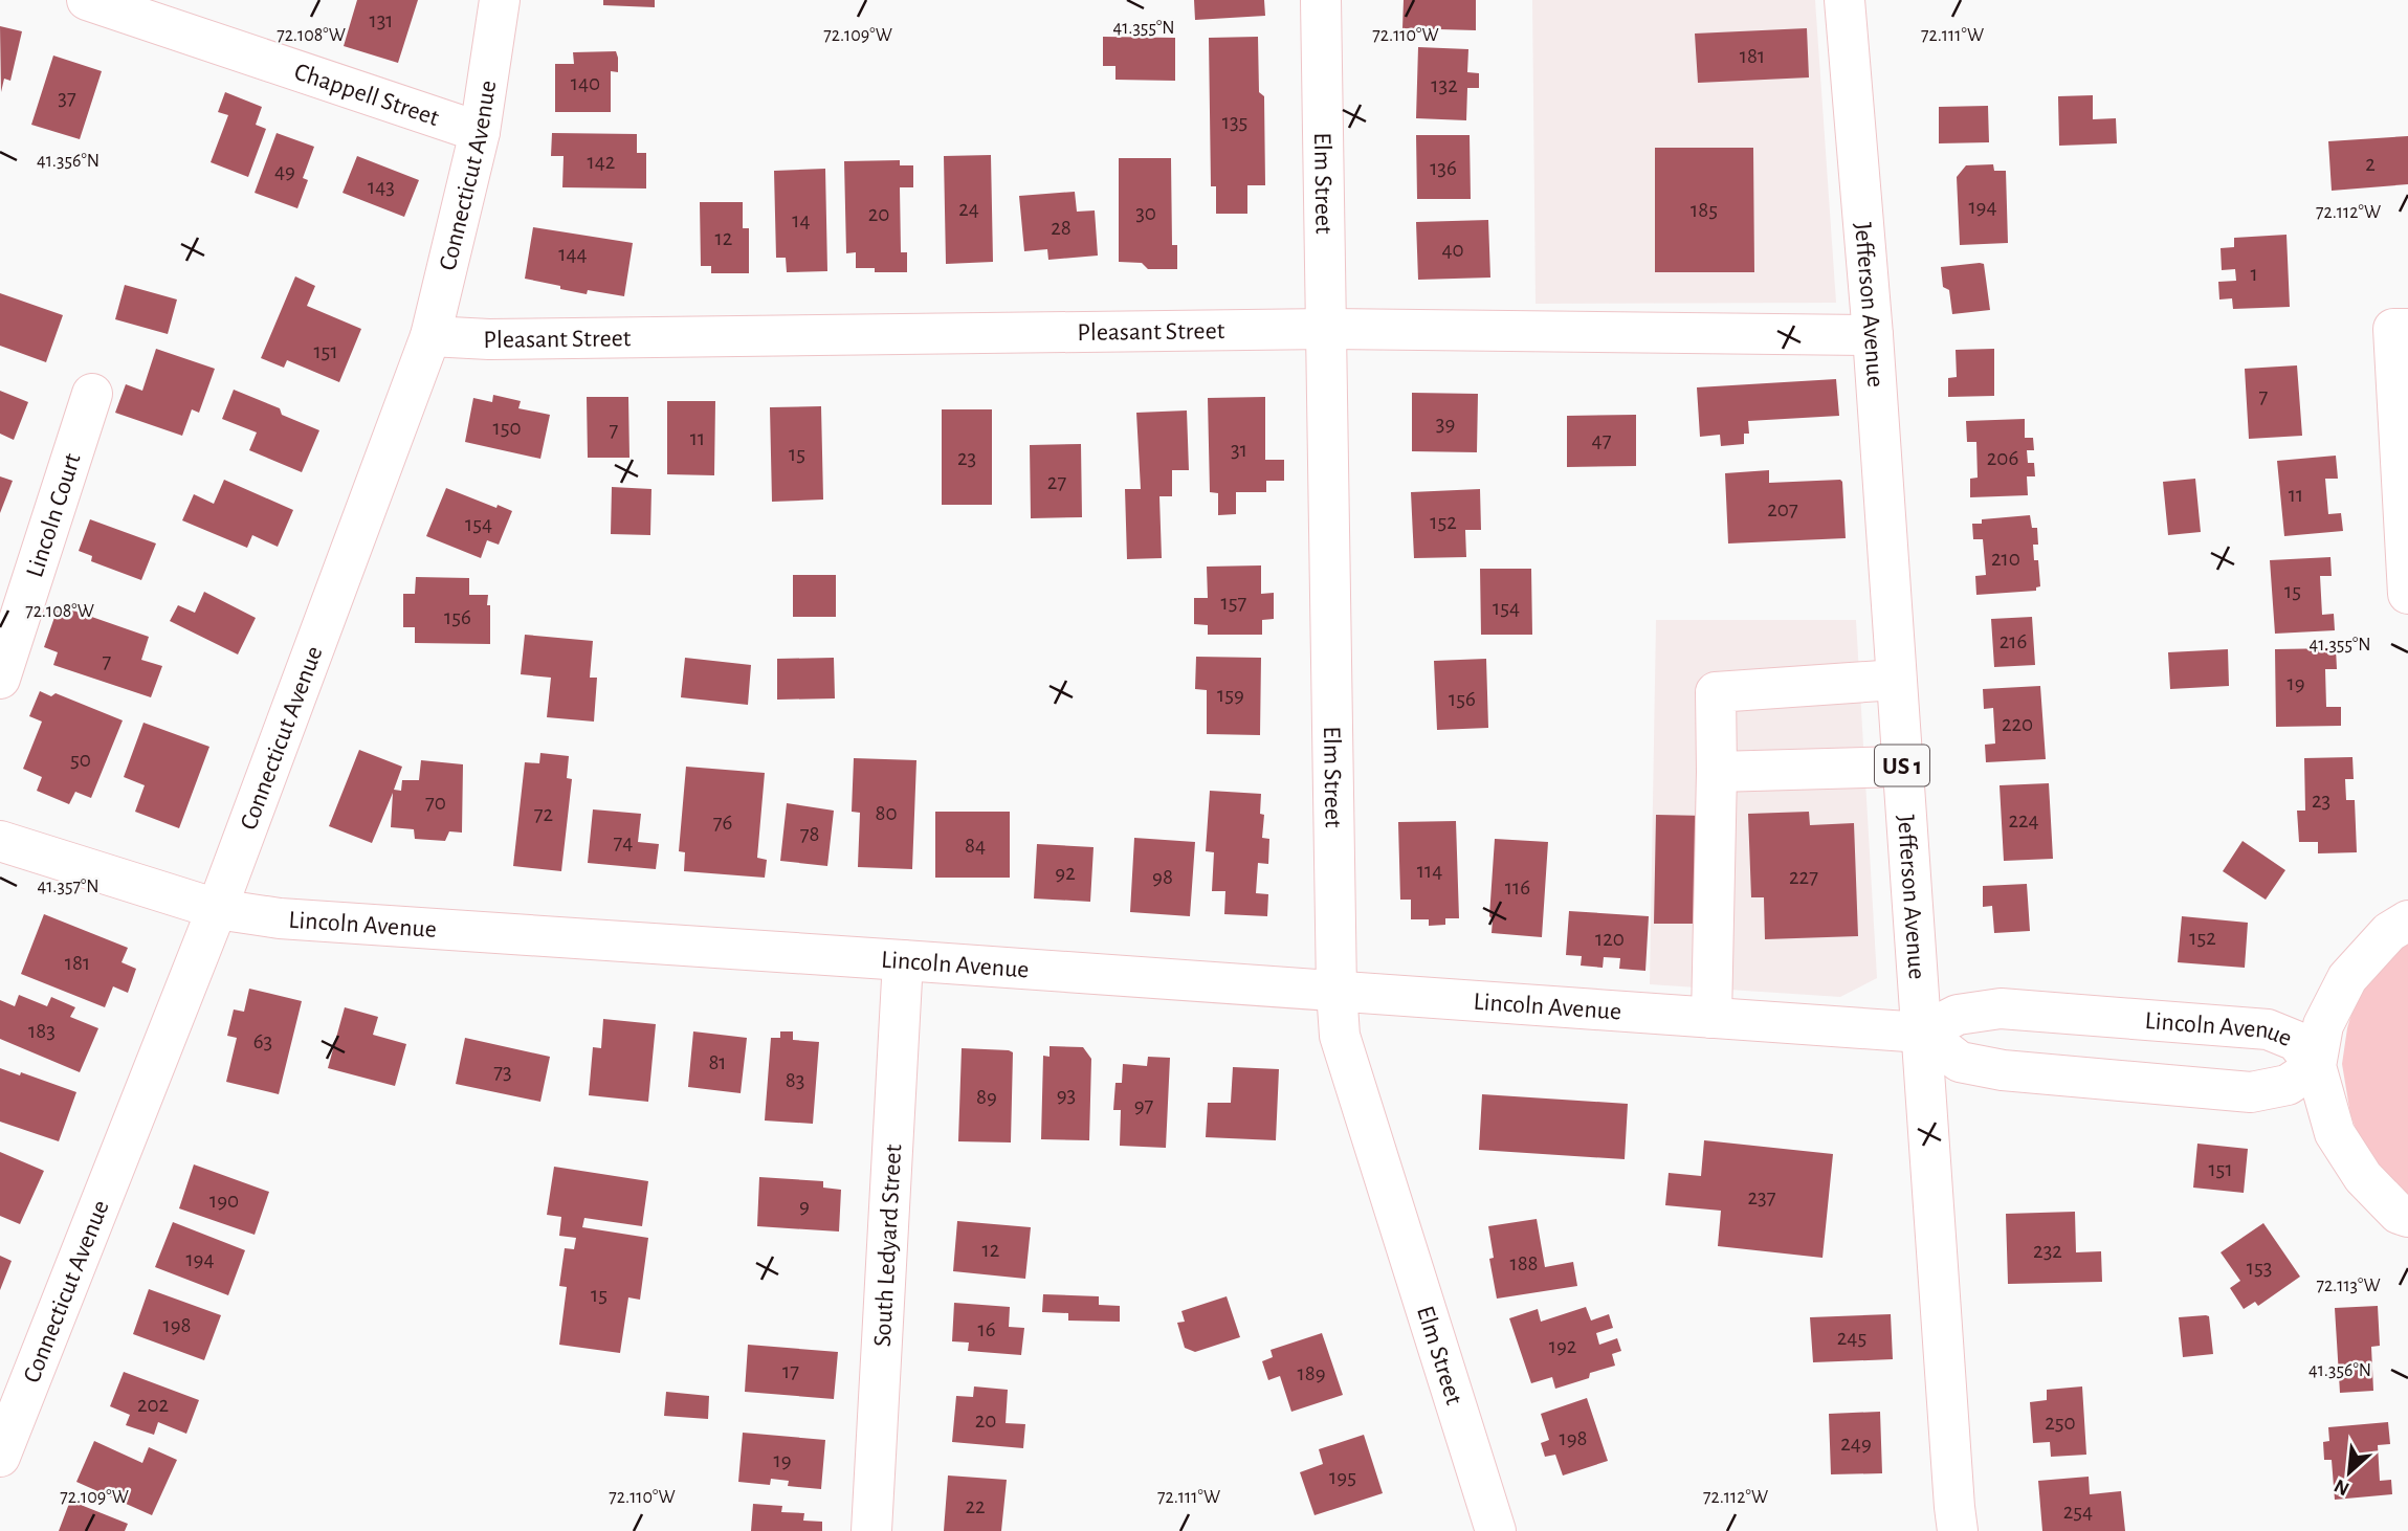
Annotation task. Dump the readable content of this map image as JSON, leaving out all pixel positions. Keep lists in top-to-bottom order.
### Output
{
  "streets": {
    "street": [
      "Chappell Street",
      "Connecticut Avenue",
      "Elm Street",
      "Jefferson Avenue",
      "Pleasant Street",
      "Lincoln Court",
      "US 1",
      "Lincoln Avenue",
      "South Ledyard Street"
    ]
  },
  "crossings": [
    ["Chappell Street", "Connecticut Avenue"],
    ["Connecticut Avenue", "Pleasant Street"],
    ["Connecticut Avenue", "Lincoln Avenue"],
    ["Elm Street", "Pleasant Street"],
    ["Elm Street", "Lincoln Avenue"],
    ["Jefferson Avenue", "Pleasant Street"],
    ["Jefferson Avenue", "Lincoln Avenue"],
    ["Lincoln Avenue", "South Ledyard Street"]
  ],
  "house_numbers": [
    "131",
    "181",
    "140",
    "132",
    "37",
    "135",
    "142",
    "2",
    "136",
    "49",
    "143",
    "194",
    "24",
    "185",
    "30",
    "20",
    "14",
    "28",
    "12",
    "40",
    "144",
    "1",
    "151",
    "7",
    "39",
    "150",
    "7",
    "11",
    "47",
    "31",
    "15",
    "23",
    "206",
    "27",
    "11",
    "207",
    "152",
    "154",
    "210",
    "15",
    "157",
    "154",
    "156",
    "216",
    "7",
    "19",
    "159",
    "156",
    "220",
    "50",
    "23",
    "70",
    "80",
    "72",
    "224",
    "76",
    "78",
    "74",
    "84",
    "114",
    "92",
    "98",
    "227",
    "116",
    "152",
    "120",
    "181",
    "183",
    "63",
    "81",
    "73",
    "83",
    "93",
    "89",
    "97",
    "151",
    "237",
    "190",
    "9",
    "12",
    "232",
    "194",
    "188",
    "153",
    "15",
    "198",
    "16",
    "245",
    "192",
    "17",
    "189",
    "202",
    "20",
    "250",
    "198",
    "249",
    "19",
    "195",
    "22",
    "254"
  ],
  "north": "bottom left",
  "coordinates": [
    "41.355°N",
    "72.108°W",
    "72.109°W",
    "72.110°W",
    "72.111°W",
    "41.356°N",
    "72.112°W",
    "41.357°N",
    "72.113°W"
  ]
}
